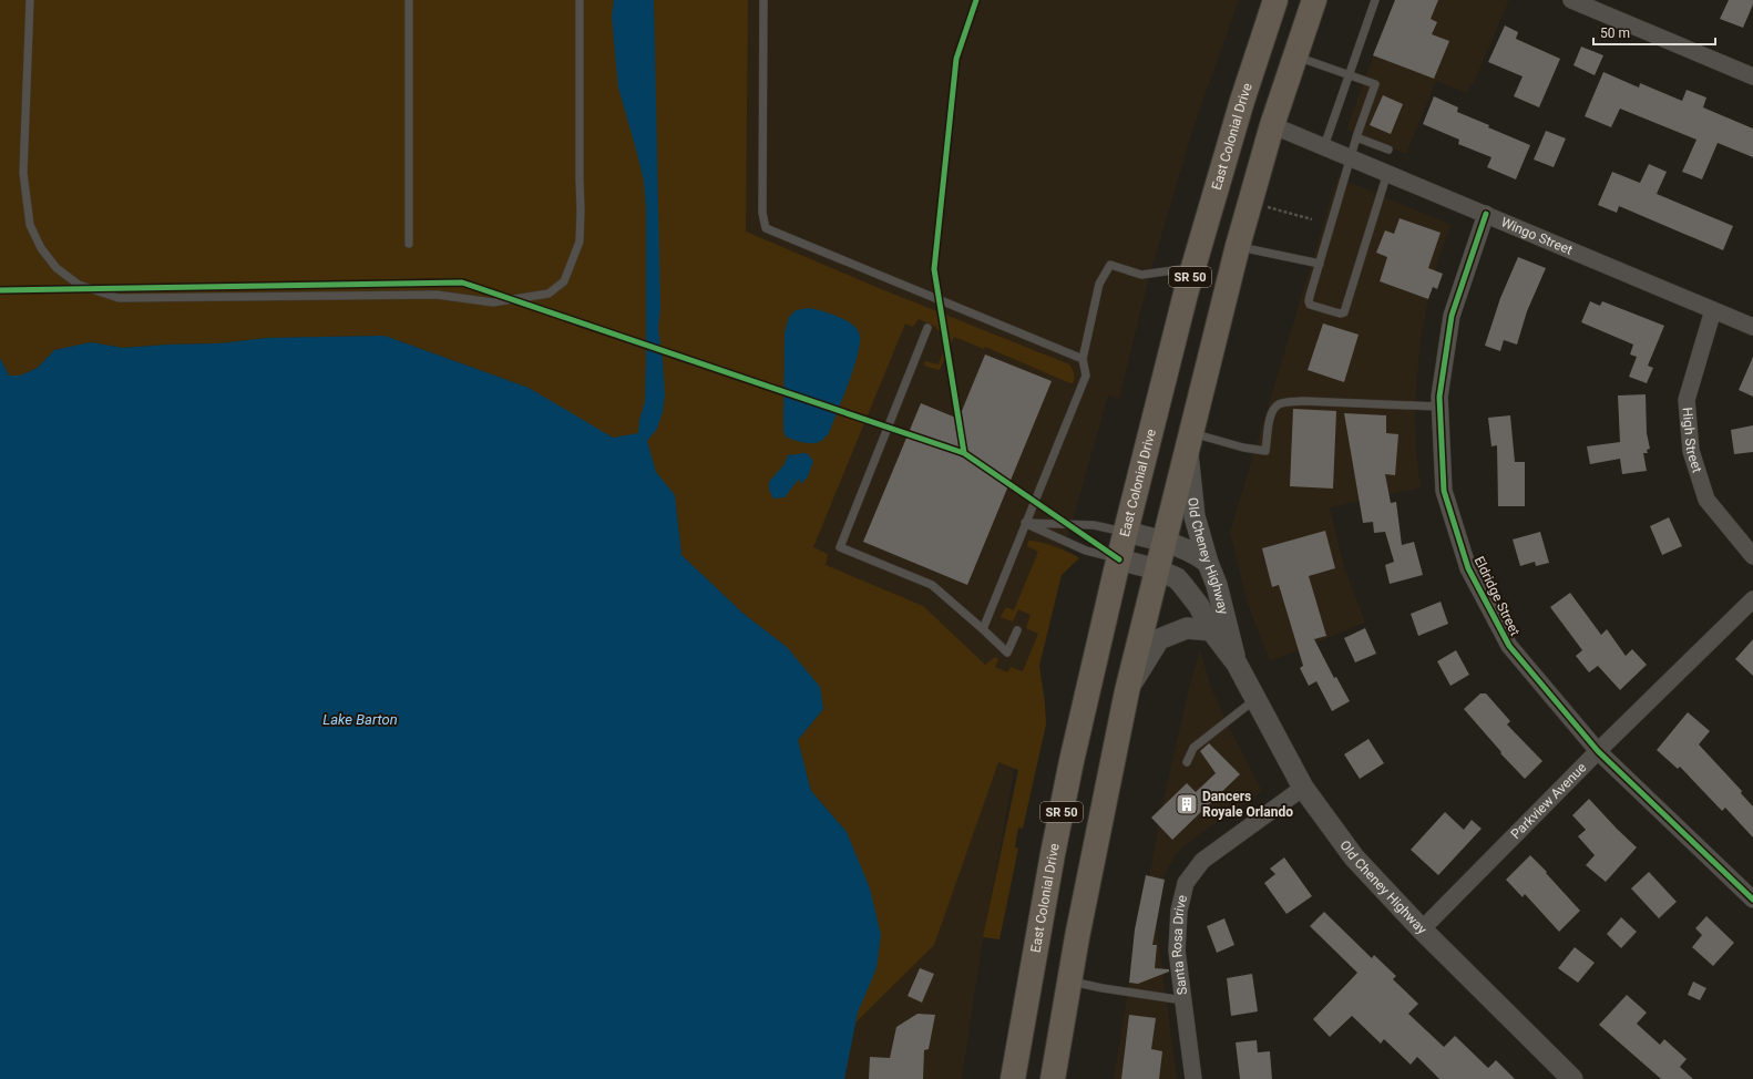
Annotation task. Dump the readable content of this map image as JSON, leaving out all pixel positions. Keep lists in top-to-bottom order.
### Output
{
  "streets": {
    "highway": ["East Colonial Drive", "SR 50"],
    "street": [
      "Wingo Street",
      "High Street",
      "Old Cheney Highway",
      "Eldridge Street",
      "Parkview Avenue",
      "Santa Rosa Drive"
    ]
  },
  "crossings": [
    ["East Colonial Drive", "Old Cheney Highway"],
    ["Wingo Street", "SR 50"],
    ["Wingo Street", "High Street"],
    ["Wingo Street", "Eldridge Street"],
    ["SR 50", "Old Cheney Highway"],
    ["Old Cheney Highway", "Parkview Avenue"],
    ["Old Cheney Highway", "Santa Rosa Drive"],
    ["Eldridge Street", "Parkview Avenue"]
  ],
  "water": ["Lake Barton"],
  "places": {
    "building": ["Dancers Royale Orlando"]
  },
  "scale_bar": "50 m"
}
